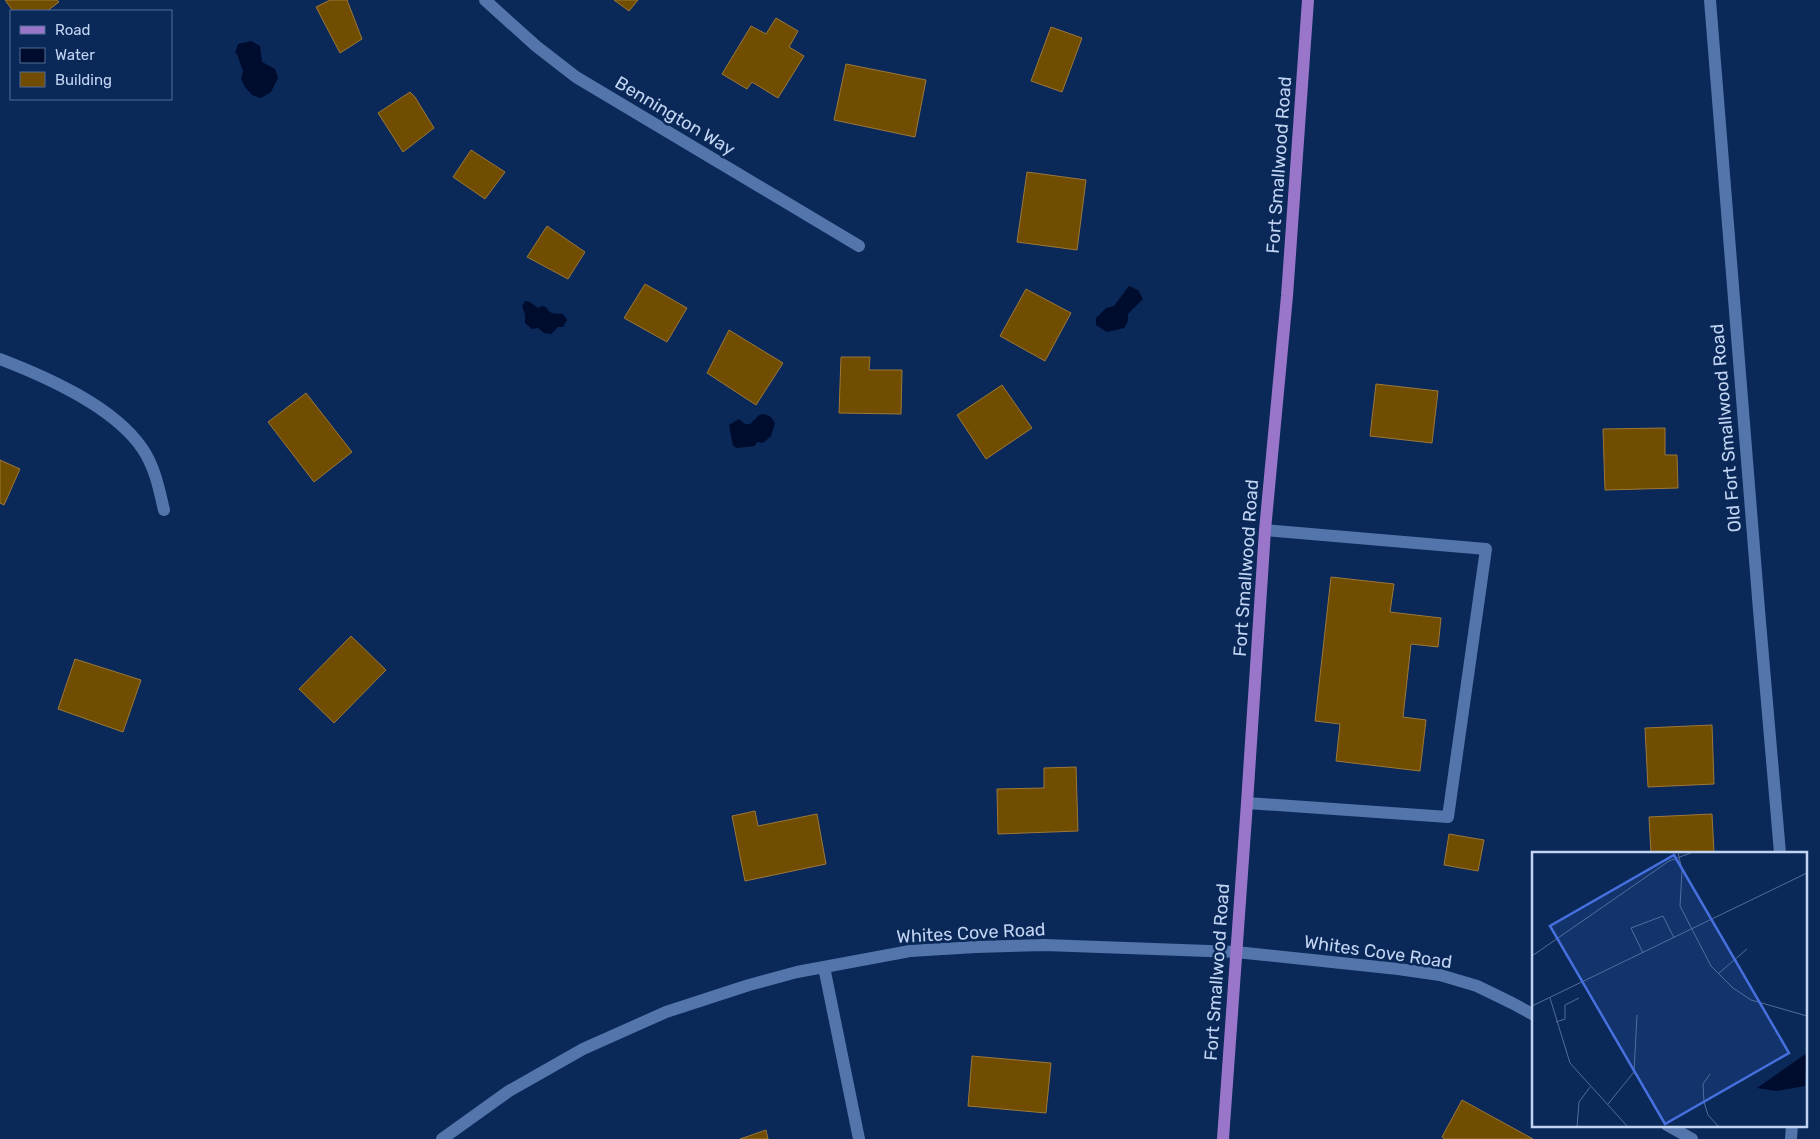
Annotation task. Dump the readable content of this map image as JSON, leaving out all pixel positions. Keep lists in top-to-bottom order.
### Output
{
  "streets": {
    "main road": ["Fort Smallwood Road"],
    "street": ["Bennington Way", "Old Fort Smallwood Road", "Whites Cove Road"]
  },
  "crossings": [
    ["Fort Smallwood Road", "Whites Cove Road"]
  ],
  "legend": ["Road", "Water", "Building"]
}
